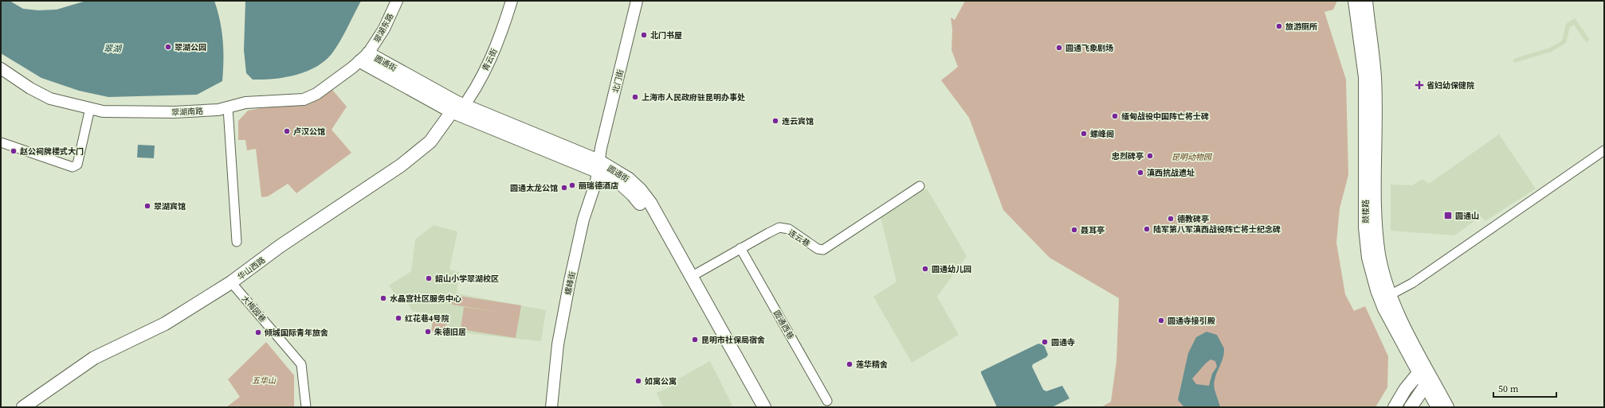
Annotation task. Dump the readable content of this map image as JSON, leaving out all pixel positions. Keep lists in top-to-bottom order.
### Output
{
  "streets": {
    "main road": ["圆通街", "鼓楼路", "华山西路"],
    "street": [
      "翠湖东路",
      "青云街",
      "北门街",
      "翠湖南路",
      "连云巷",
      "螺峰街",
      "大梅园巷",
      "圆通西巷"
    ]
  },
  "crossings": [
    ["翠湖东路", "圆通街"],
    ["翠湖东路", "翠湖南路"],
    ["青云街", "圆通街"],
    ["青云街", "华山西路"],
    ["圆通街", "北门街"],
    ["圆通街", "翠湖南路"],
    ["圆通街", "连云巷"],
    ["圆通街", "华山西路"],
    ["圆通街", "螺峰街"],
    ["北门街", "螺峰街"],
    ["连云巷", "圆通西巷"],
    ["华山西路", "大梅园巷"]
  ],
  "water": ["翠湖"],
  "parks": ["昆明动物园", "五华山"],
  "places": {
    "other": [
      "旅游厕所",
      "北门书屋",
      "翠湖公园",
      "圆通飞象剧场",
      "上海市人民政府驻昆明办事处",
      "缅甸战役中国阵亡将士碑",
      "连云宾馆",
      "卢汉公馆",
      "螺峰阁",
      "赵公祠牌楼式大门",
      "忠烈碑亭",
      "滇西抗战遗址",
      "丽瑞德酒店",
      "圆通太龙公馆",
      "翠湖宾馆",
      "德教碑亭",
      "陆军第八军滇西战役阵亡将士纪念碑",
      "聂耳亭",
      "圆通幼儿园",
      "韶山小学翠湖校区",
      "水晶宫社区服务中心",
      "红花巷4号院",
      "圆通寺接引殿",
      "朱德旧居",
      "倾城国际青年旅舍",
      "昆明市社保局宿舍",
      "圆通寺",
      "莲华精舍",
      "如寓公寓"
    ],
    "health": ["省妇幼保健院"],
    "transit": ["圆通山"]
  },
  "scale_bar": "50 m"
}
